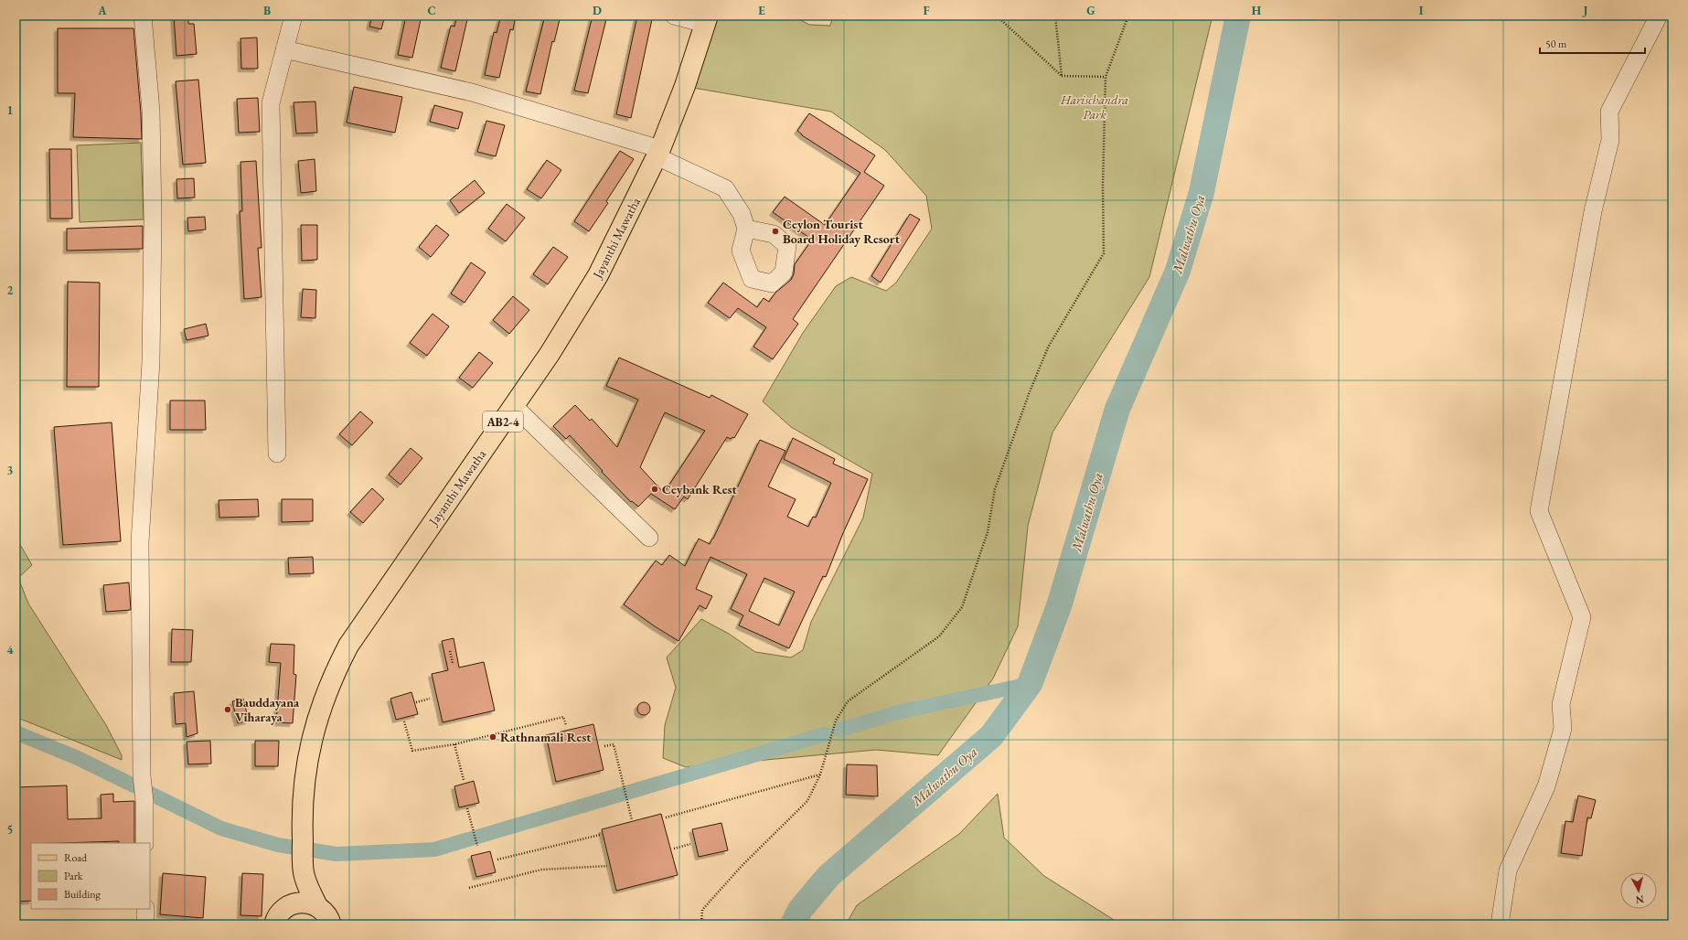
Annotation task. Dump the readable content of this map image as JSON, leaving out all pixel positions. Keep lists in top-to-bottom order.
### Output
{
  "streets": {
    "main road": ["Jayanthi Mawatha", "AB2-4"]
  },
  "water": ["Malwathu Oya"],
  "parks": ["Harischandra Park"],
  "places": [
    "Ceylon Tourist Board Holiday Resort",
    "Ceybank Rest",
    "Bauddayana Viharaya",
    "Rathnamali Rest"
  ],
  "legend": ["Road", "Park", "Building"],
  "scale_bar": "50 m",
  "north": "bottom",
  "grid": {
    "columns": [
      "A",
      "B",
      "C",
      "D",
      "E",
      "F",
      "G",
      "H",
      "I",
      "J"
    ],
    "rows": [
      "1",
      "2",
      "3",
      "4",
      "5"
    ]
  }
}
